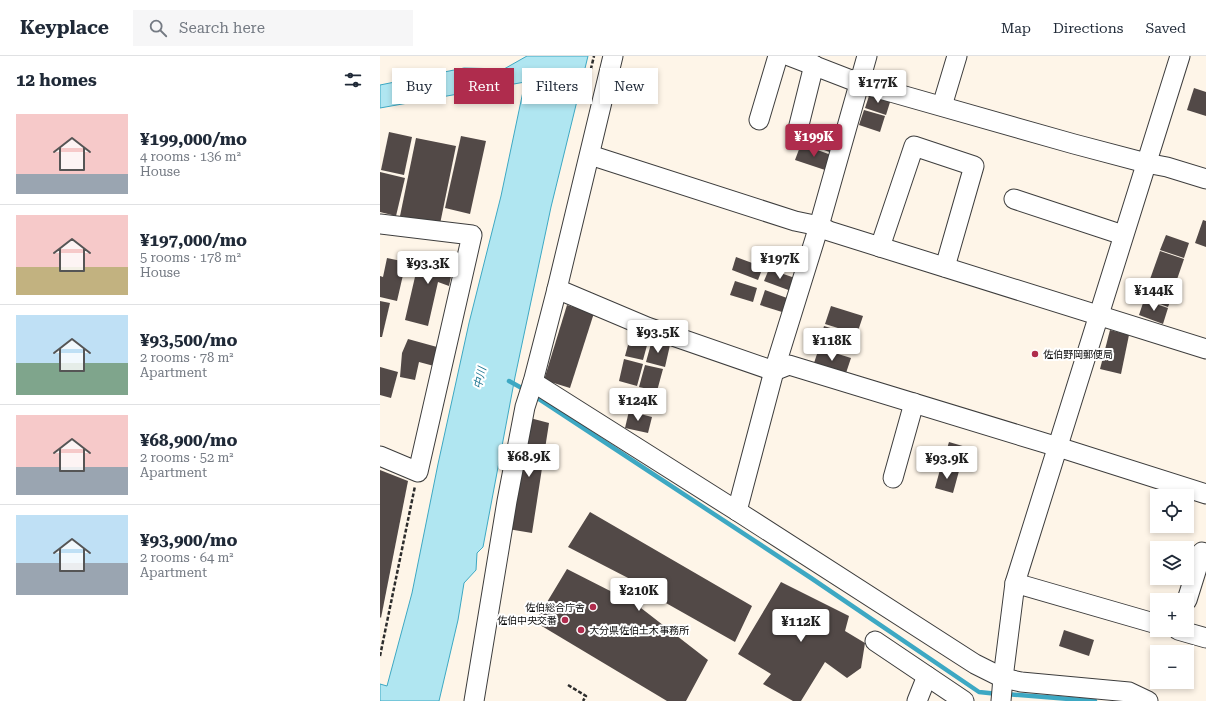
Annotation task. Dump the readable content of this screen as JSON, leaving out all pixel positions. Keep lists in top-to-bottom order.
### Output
{
  "water": ["中川"],
  "places": [
    "佐伯野岡郵便局",
    "佐伯総合庁舎",
    "佐伯中央交番",
    "大分県佐伯土木事務所"
  ],
  "page": {
    "header": "Keyplace",
    "search": "Search here",
    "nav": ["Map", "Directions", "Saved"],
    "heading": "12 homes",
    "chip": [
      "Buy",
      "Rent",
      "Filters",
      "New"
    ],
    "price": [
      "¥177K",
      "¥199K",
      "¥197K",
      "¥93.3K",
      "¥144K",
      "¥93.5K",
      "¥118K",
      "¥124K",
      "¥68.9K",
      "¥93.9K",
      "¥210K",
      "¥112K"
    ],
    "list": [
      {
        "name": "¥199,000/mo",
        "note": "4 rooms · 136 m² · House"
      },
      {
        "name": "¥197,000/mo",
        "note": "5 rooms · 178 m² · House"
      },
      {
        "name": "¥93,500/mo",
        "note": "2 rooms · 78 m² · Apartment"
      },
      {
        "name": "¥68,900/mo",
        "note": "2 rooms · 52 m² · Apartment"
      },
      {
        "name": "¥93,900/mo",
        "note": "2 rooms · 64 m² · Apartment"
      }
    ],
    "map_buttons": ["+", "−"]
  }
}
